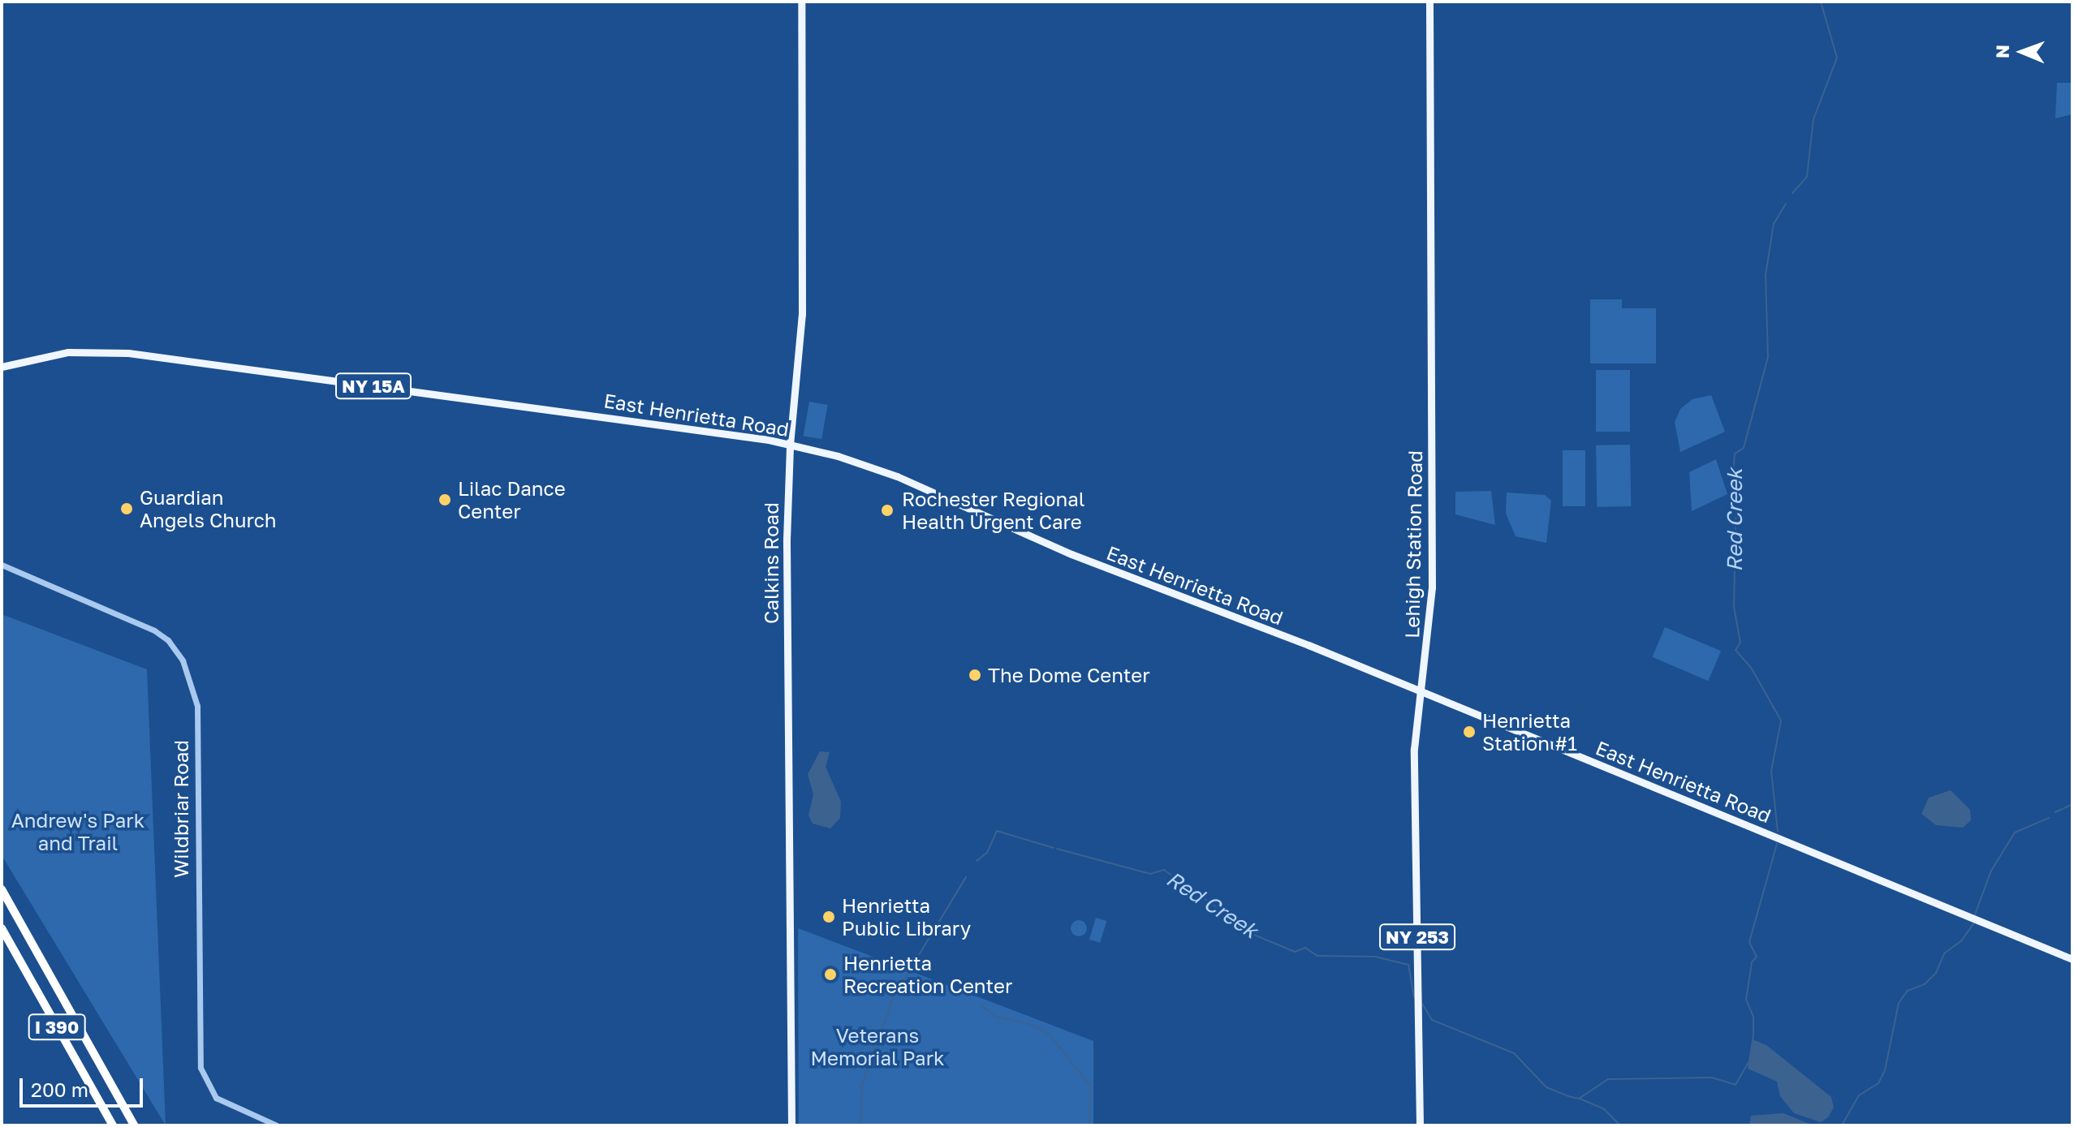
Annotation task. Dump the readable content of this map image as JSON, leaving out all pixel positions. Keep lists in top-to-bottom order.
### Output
{
  "streets": {
    "highway": ["I 390"],
    "main road": [
      "NY 15A",
      "East Henrietta Road",
      "Lehigh Station Road",
      "Calkins Road",
      "NY 253"
    ],
    "street": ["Wildbriar Road"]
  },
  "crossings": [
    ["East Henrietta Road", "Lehigh Station Road"],
    ["East Henrietta Road", "Calkins Road"]
  ],
  "water": ["Red Creek"],
  "parks": ["Andrew's Park and Trail", "Veterans Memorial Park"],
  "places": [
    "Lilac Dance Center",
    "Guardian Angels Church",
    "Rochester Regional Health Urgent Care",
    "The Dome Center",
    "Henrietta Station #1",
    "Henrietta Public Library",
    "Henrietta Recreation Center"
  ],
  "scale_bar": "200 m",
  "north": "left"
}
